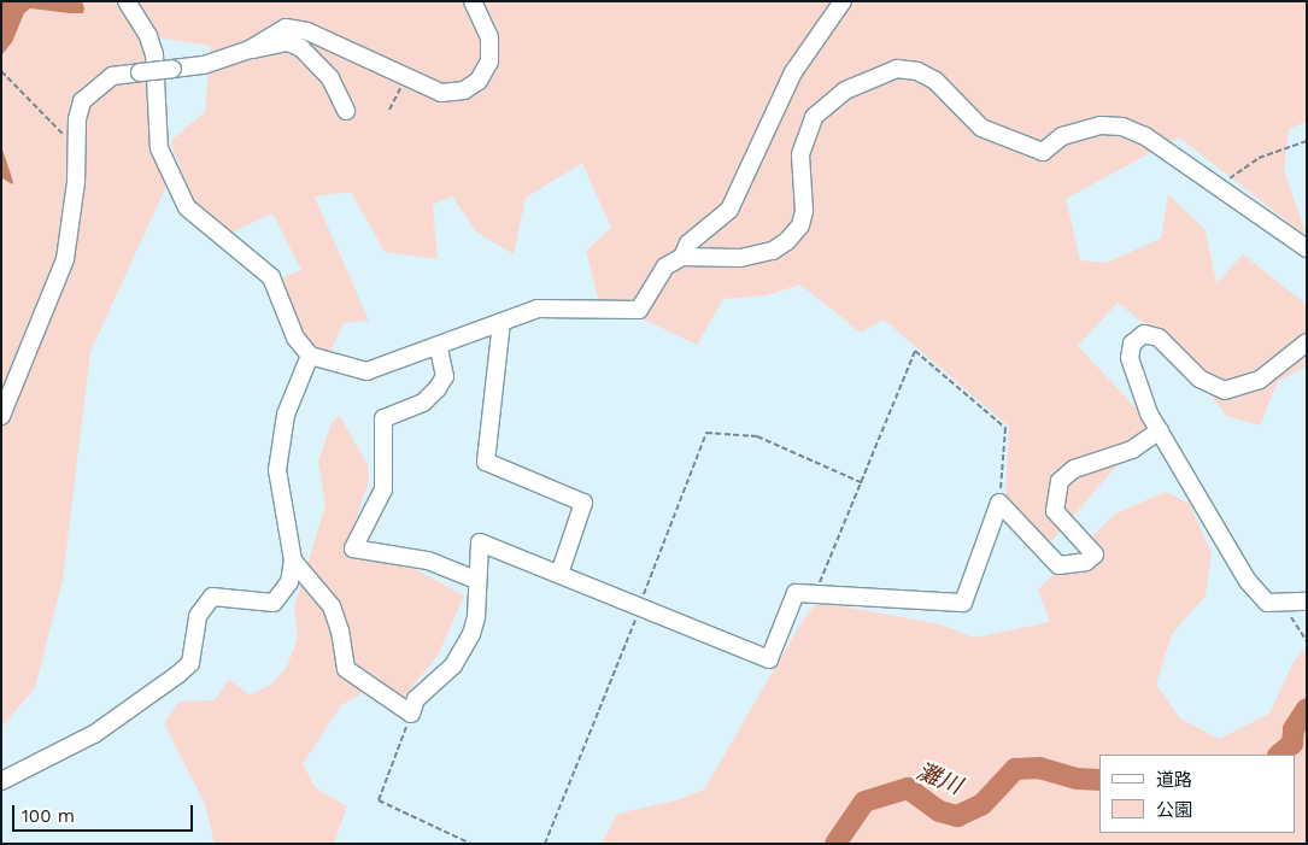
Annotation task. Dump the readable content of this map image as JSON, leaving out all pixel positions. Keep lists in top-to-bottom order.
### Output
{
  "water": ["灘川"],
  "legend": ["道路", "公園"],
  "scale_bar": "100 m"
}
